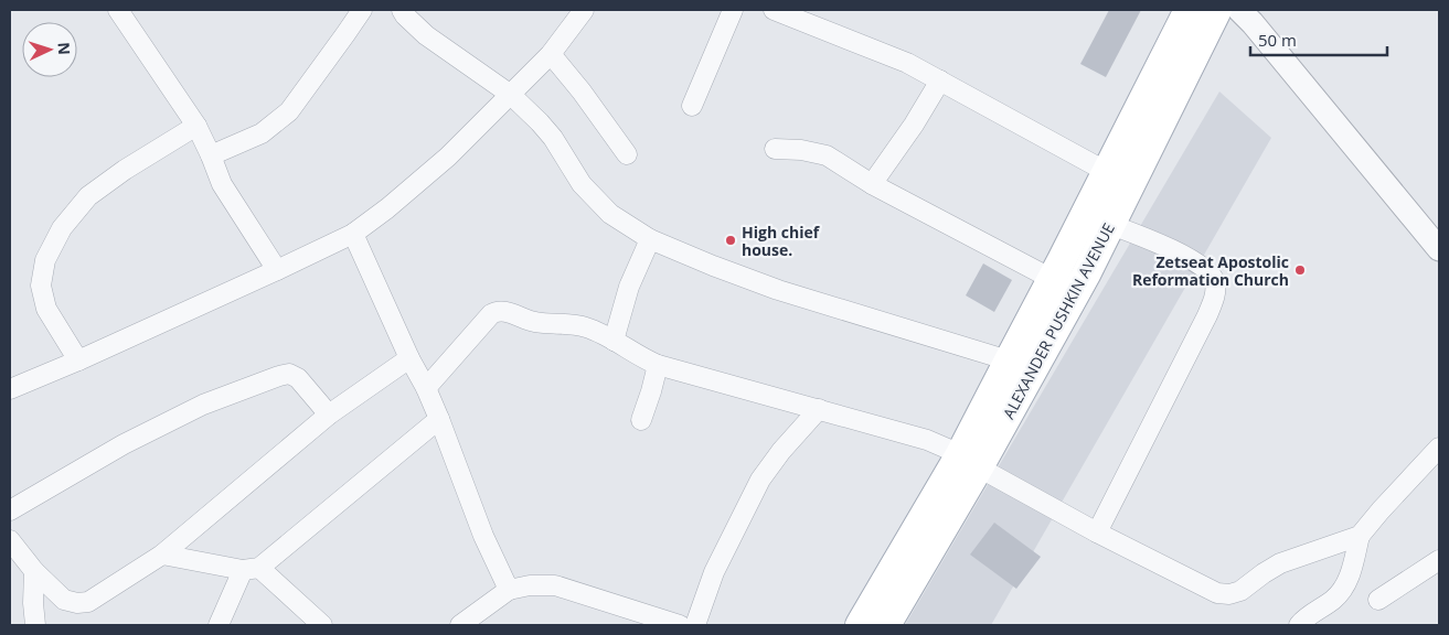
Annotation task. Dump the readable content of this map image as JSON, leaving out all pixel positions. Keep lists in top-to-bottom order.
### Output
{
  "streets": {
    "main road": ["ALEXANDER PUSHKIN AVENUE"]
  },
  "places": ["High chief house.", "Zetseat Apostolic Reformation Church"],
  "scale_bar": "50 m",
  "north": "right"
}
